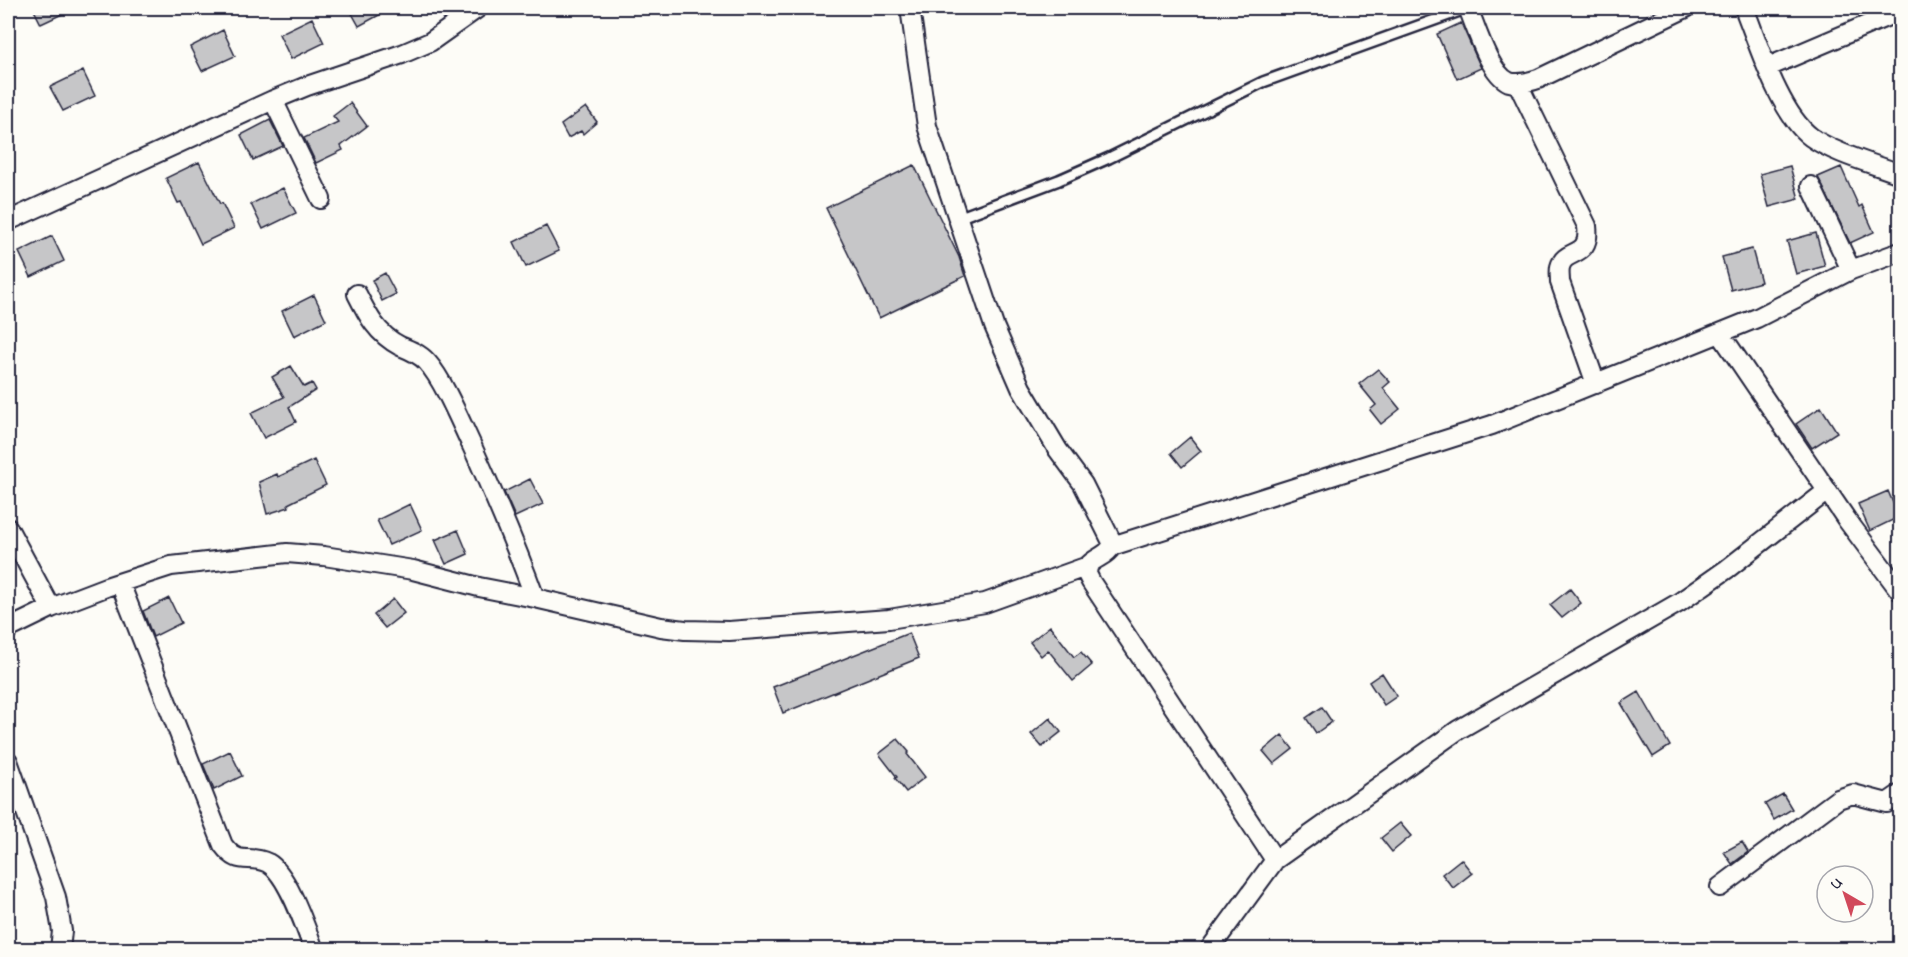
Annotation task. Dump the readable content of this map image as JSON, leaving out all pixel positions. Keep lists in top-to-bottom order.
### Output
{
  "north": "top left"
}
